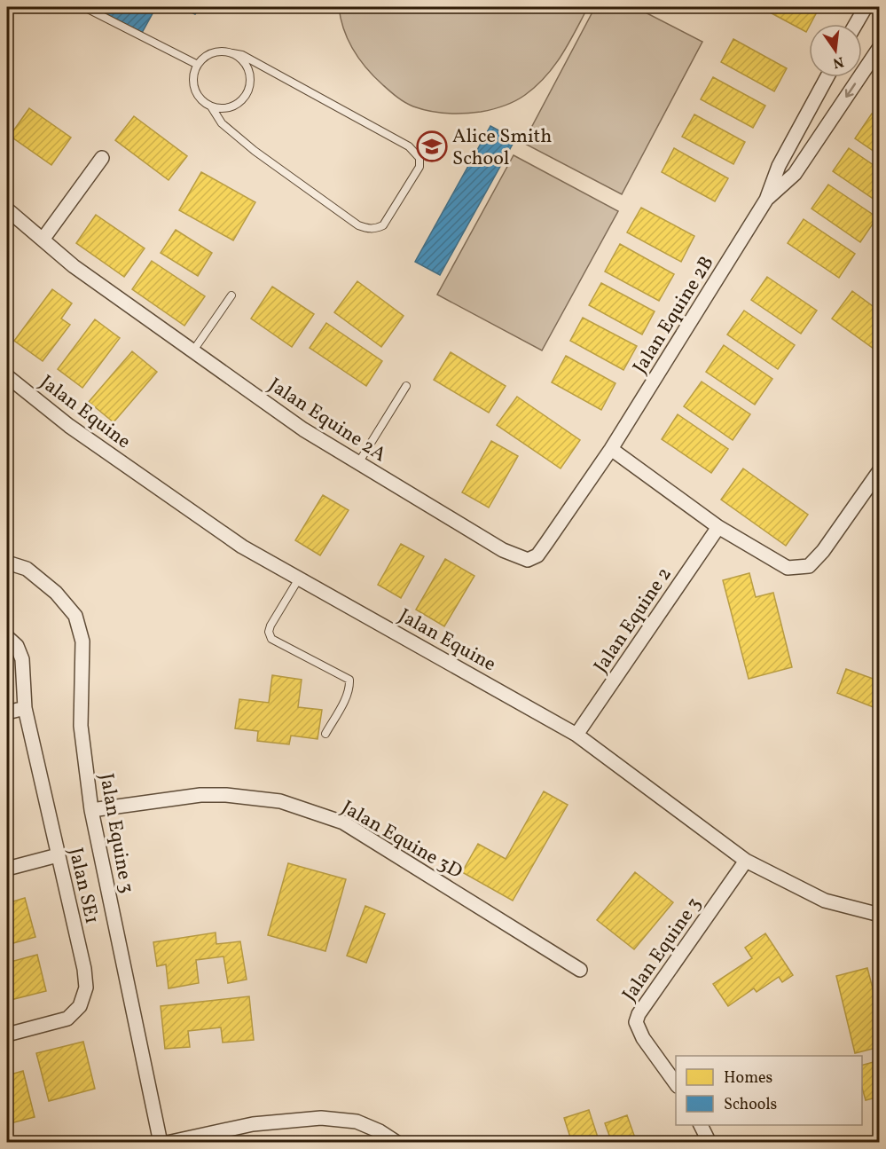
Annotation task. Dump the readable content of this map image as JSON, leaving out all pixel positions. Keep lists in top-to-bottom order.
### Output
{
  "streets": {
    "street": [
      "Jalan Equine 2B",
      "Jalan Equine",
      "Jalan Equine 2A",
      "Jalan Equine 2",
      "Jalan Equine 3",
      "Jalan Equine 3D",
      "Jalan SE1"
    ]
  },
  "crossings": [
    ["Jalan Equine 2B", "Jalan Equine 2A"],
    ["Jalan Equine", "Jalan Equine 2"],
    ["Jalan Equine", "Jalan Equine 3"],
    ["Jalan Equine 3", "Jalan Equine 3D"]
  ],
  "places": {
    "school or university": ["Alice Smith School"]
  },
  "legend": ["Homes", "Schools"],
  "north": "bottom"
}
